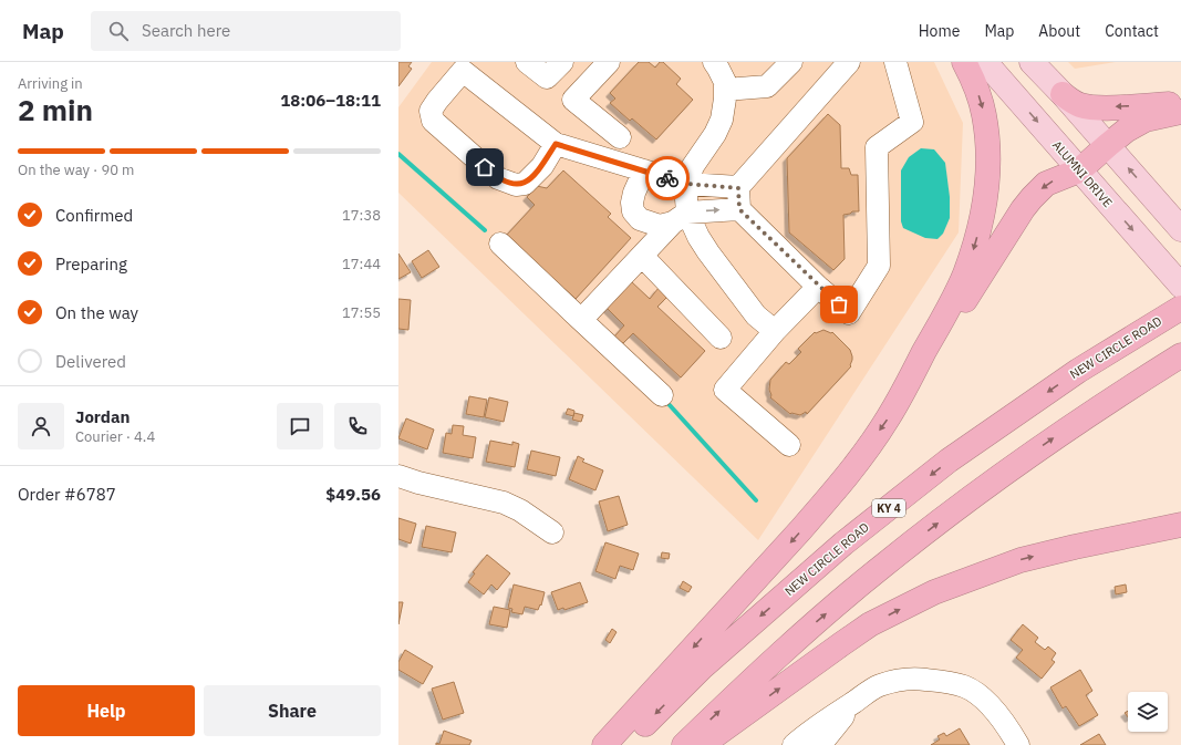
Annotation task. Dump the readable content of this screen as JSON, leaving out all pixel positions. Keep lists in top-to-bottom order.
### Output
{
  "streets": {
    "highway": ["NEW CIRCLE ROAD", "KY 4"],
    "main road": ["ALUMNI DRIVE"]
  },
  "page": {
    "header": "Map",
    "search": "Search here",
    "nav": [
      "Home",
      "Map",
      "About",
      "Contact"
    ],
    "heading": ["2 min", "Arriving in", "18:06–18:11"],
    "panel": [
      "Jordan",
      "Courier · 4.4",
      "Order #6787",
      "$49.56"
    ],
    "bar": "On the way · 90 m",
    "list": [
      ["Confirmed", "17:38"],
      ["Preparing", "17:44"],
      ["On the way", "17:55"],
      "Delivered"
    ],
    "buttons": ["Help", "Share"]
  }
}
